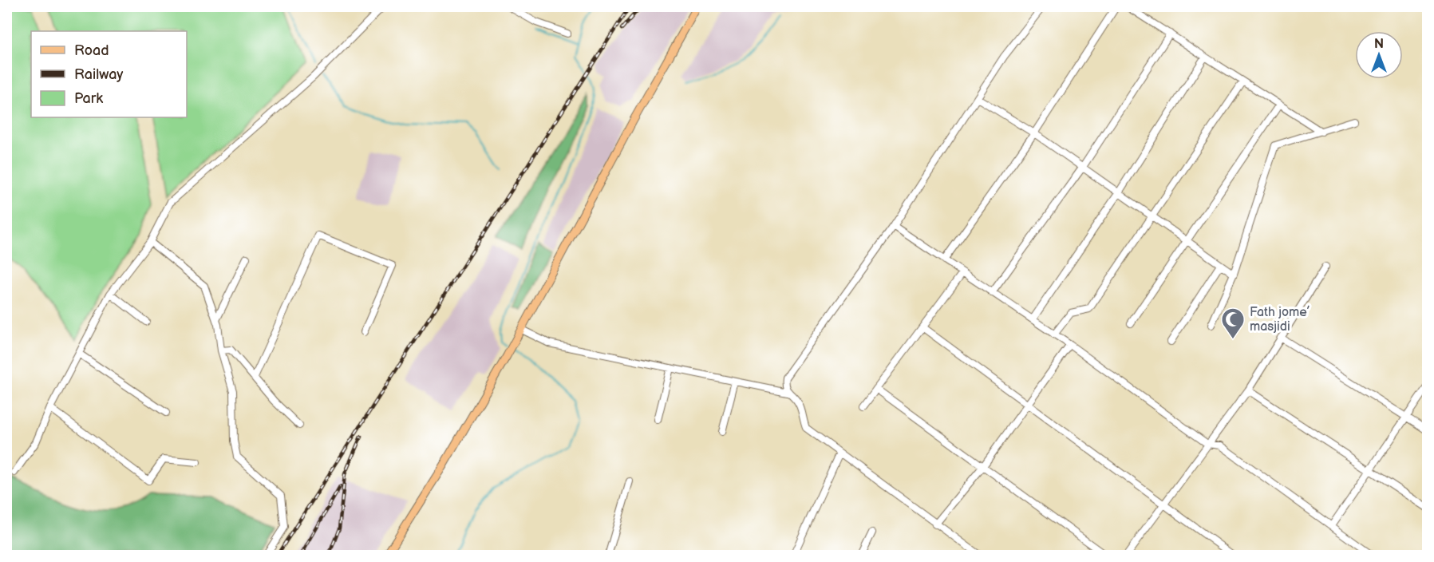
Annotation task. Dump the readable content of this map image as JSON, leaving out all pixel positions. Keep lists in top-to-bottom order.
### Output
{
  "places": {
    "mosque": ["Fath jome’ masjidi"]
  },
  "legend": ["Road", "Railway", "Park"],
  "north": "top"
}
